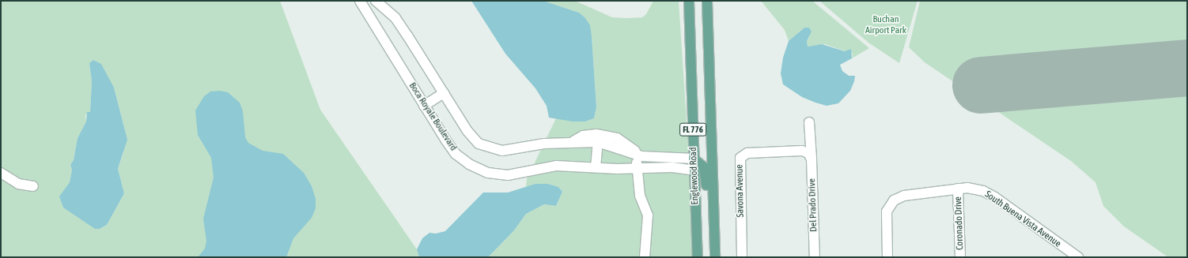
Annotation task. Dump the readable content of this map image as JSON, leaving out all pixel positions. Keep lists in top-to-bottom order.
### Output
{
  "streets": {
    "main road": ["FL 776", "Englewood Road"],
    "street": [
      "Boca Royale Boulevard",
      "Savona Avenue",
      "Del Prado Drive",
      "South Buena Vista Avenue",
      "Coronado Drive"
    ]
  },
  "crossings": [
    ["Boca Royale Boulevard", "Englewood Road"],
    ["Savona Avenue", "Del Prado Drive"],
    ["South Buena Vista Avenue", "Coronado Drive"]
  ],
  "parks": ["Buchan Airport Park"]
}
